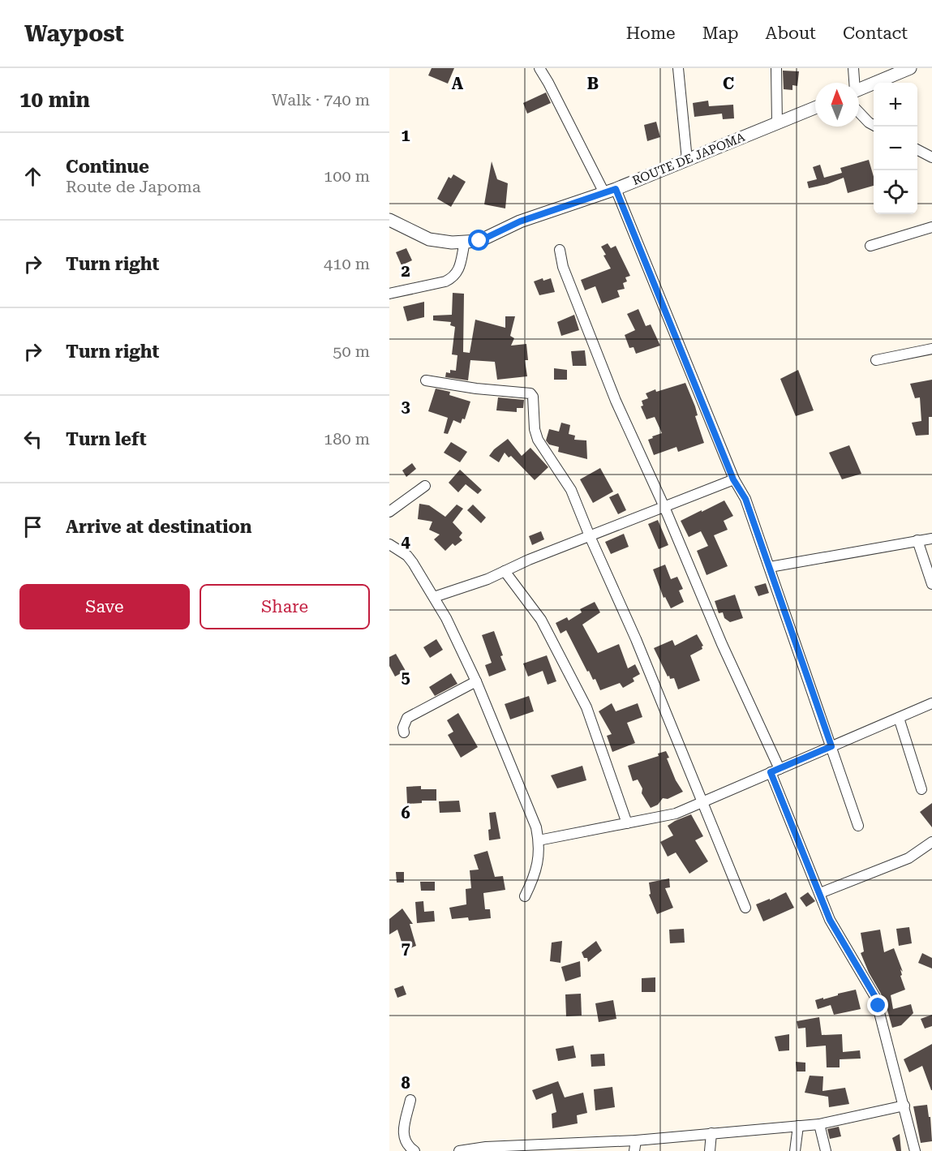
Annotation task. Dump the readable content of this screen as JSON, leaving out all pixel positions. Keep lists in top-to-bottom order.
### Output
{
  "streets": {
    "street": ["ROUTE DE JAPOMA"]
  },
  "north": "top",
  "page": {
    "header": "Waypost",
    "nav": [
      "Home",
      "Map",
      "About",
      "Contact"
    ],
    "heading": ["10 min", "Walk · 740 m"],
    "map_buttons": ["+", "−"],
    "list": [
      ["Continue", "Route de Japoma", "100 m"],
      ["Turn right", "410 m"],
      ["Turn right", "50 m"],
      ["Turn left", "180 m"],
      "Arrive at destination"
    ],
    "buttons": ["Save", "Share"]
  },
  "grid": {
    "columns": ["A", "B", "C"],
    "rows": [
      "1",
      "2",
      "3",
      "4",
      "5",
      "6",
      "7",
      "8"
    ]
  }
}
